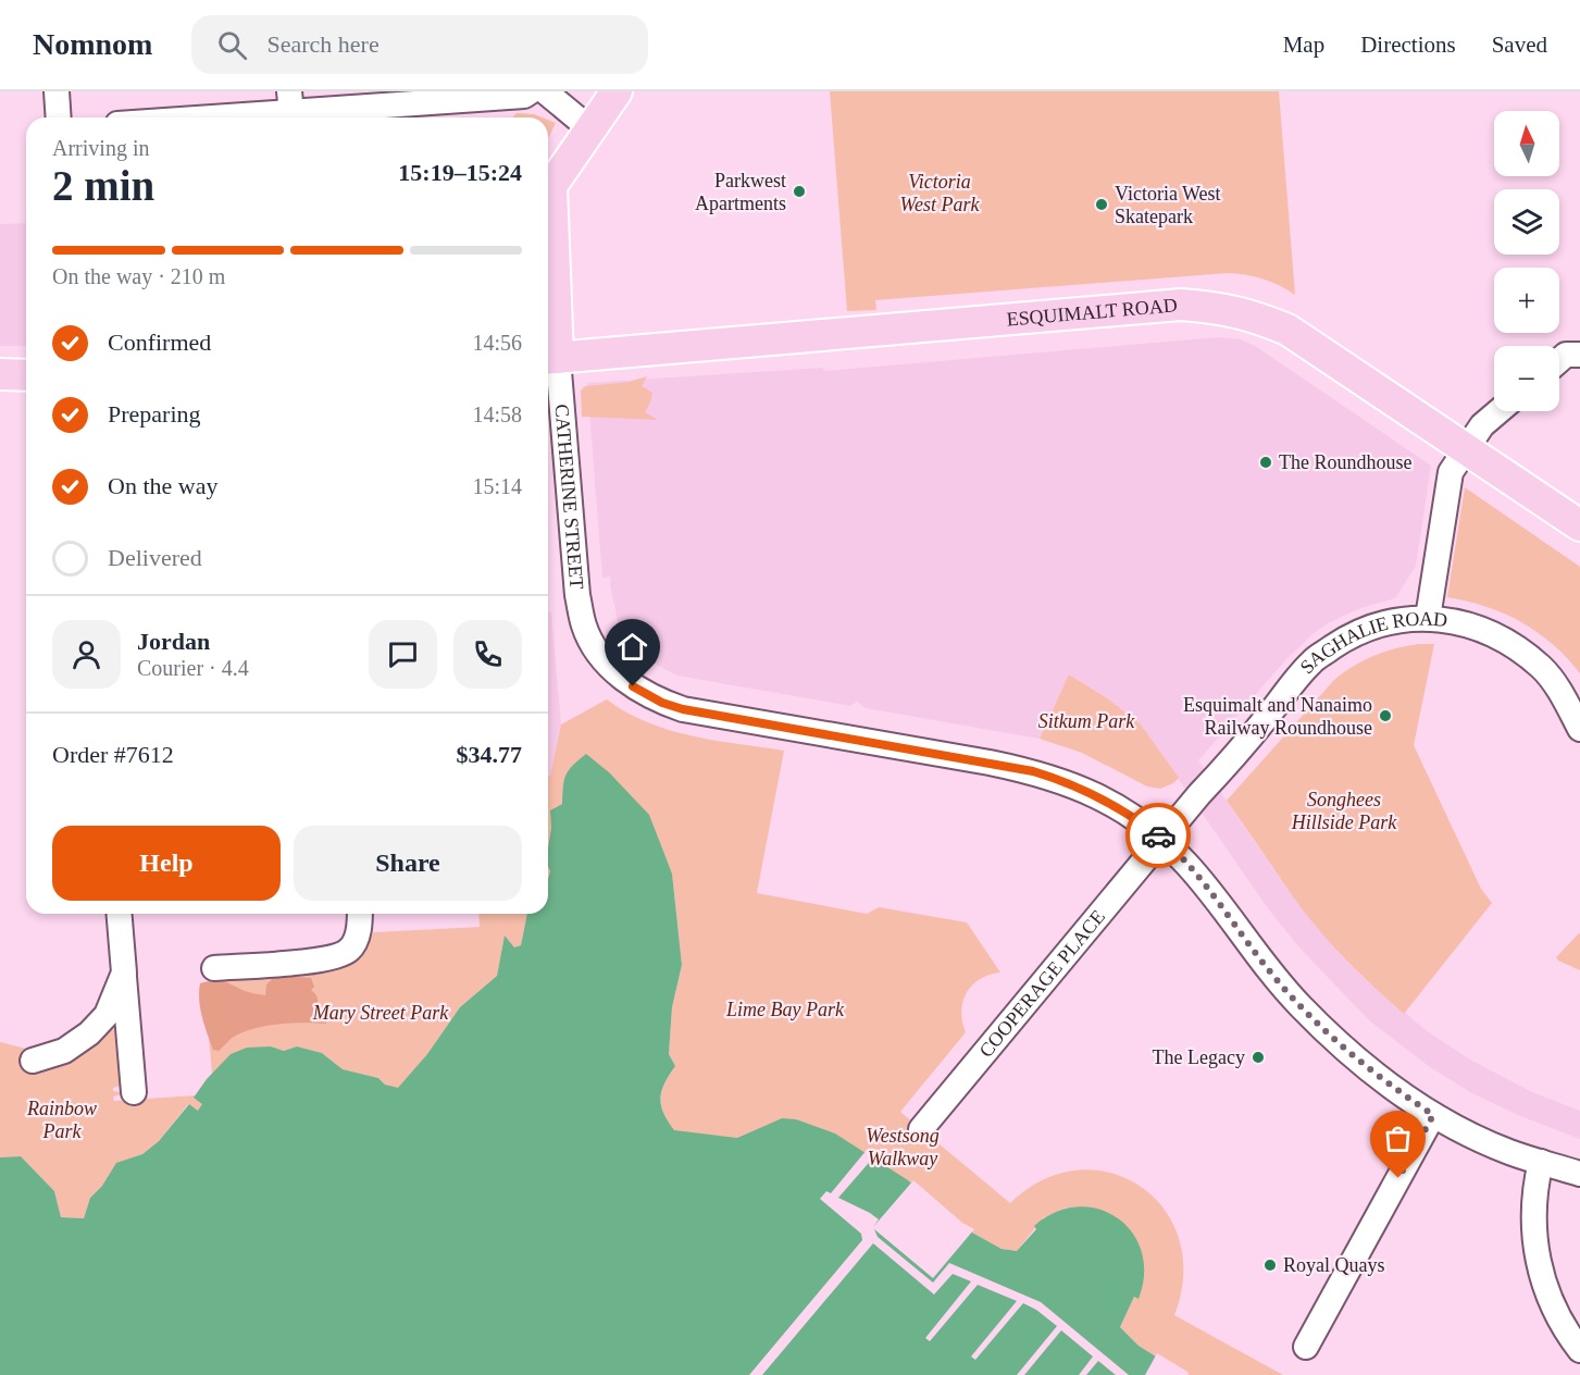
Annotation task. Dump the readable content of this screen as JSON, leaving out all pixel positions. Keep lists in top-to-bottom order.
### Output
{
  "streets": {
    "main road": ["ESQUIMALT ROAD", "CATHERINE STREET"],
    "street": ["SAGHALIE ROAD", "COOPERAGE PLACE"]
  },
  "crossings": [
    ["ESQUIMALT ROAD", "CATHERINE STREET"],
    ["CATHERINE STREET", "SAGHALIE ROAD"],
    ["CATHERINE STREET", "COOPERAGE PLACE"],
    ["SAGHALIE ROAD", "COOPERAGE PLACE"]
  ],
  "parks": [
    "Victoria West Park",
    "Sitkum Park",
    "Songhees Hillside Park",
    "Lime Bay Park",
    "Mary Street Park",
    "Rainbow Park",
    "Westsong Walkway"
  ],
  "places": [
    "Parkwest Apartments",
    "Victoria West Skatepark",
    "The Roundhouse",
    "Esquimalt and Nanaimo Railway Roundhouse",
    "The Legacy",
    "Royal Quays"
  ],
  "north": "top",
  "page": {
    "header": "Nomnom",
    "search": "Search here",
    "nav": ["Map", "Directions", "Saved"],
    "map_buttons": ["+", "−"],
    "heading": ["2 min", "Arriving in", "15:19–15:24"],
    "panel": [
      "Jordan",
      "Courier · 4.4",
      "Order #7612",
      "$34.77"
    ],
    "bar": "On the way · 210 m",
    "list": [
      ["Confirmed", "14:56"],
      ["Preparing", "14:58"],
      ["On the way", "15:14"],
      "Delivered"
    ],
    "buttons": ["Help", "Share"]
  }
}
